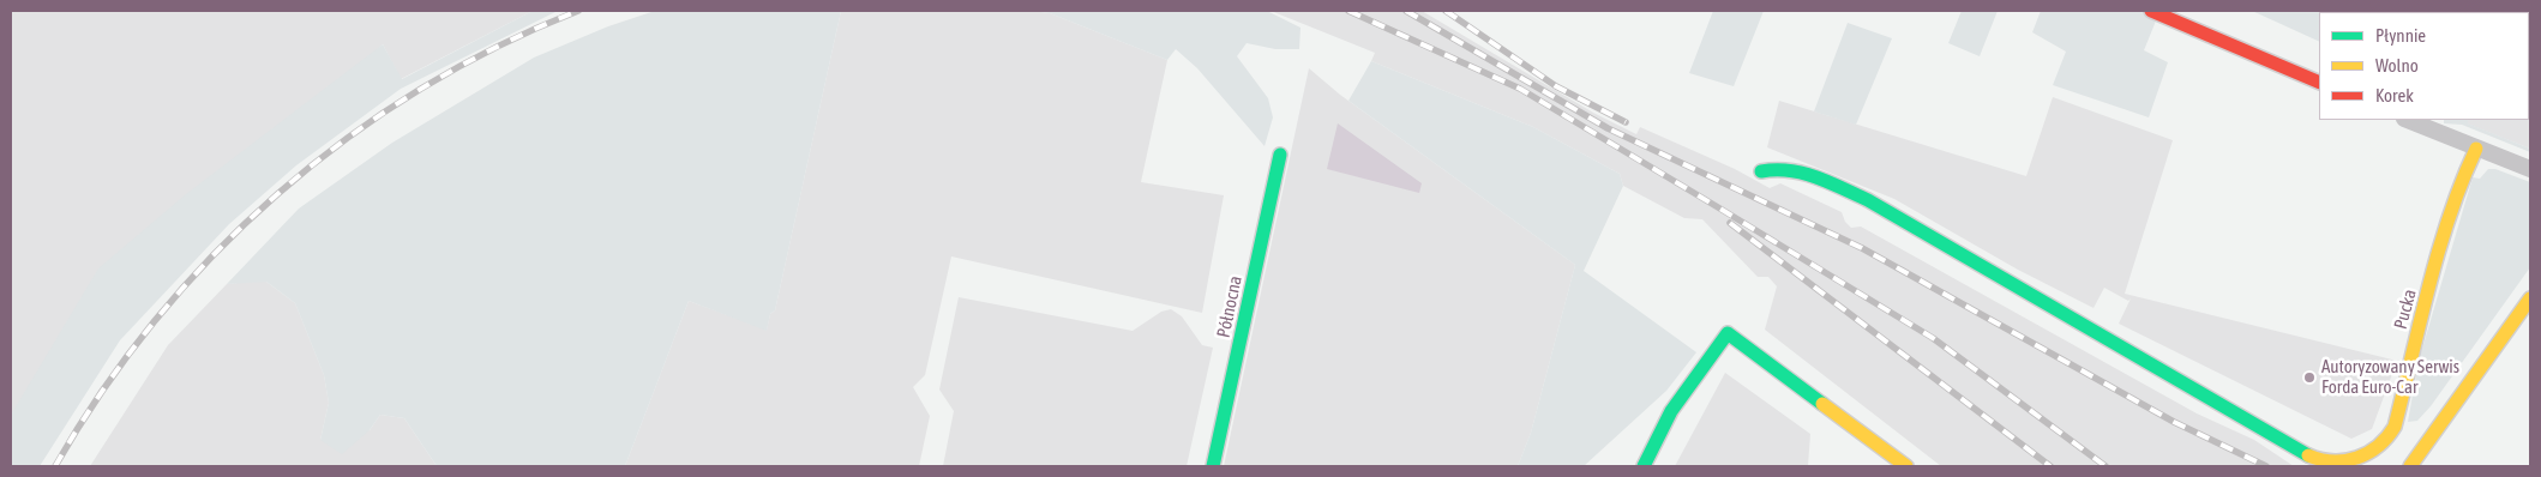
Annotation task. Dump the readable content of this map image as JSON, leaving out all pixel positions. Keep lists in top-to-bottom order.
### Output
{
  "streets": {
    "street": ["Północna", "Pucka"]
  },
  "places": ["Autoryzowany Serwis Forda Euro-Car"],
  "legend": ["Płynnie", "Wolno", "Korek"]
}
